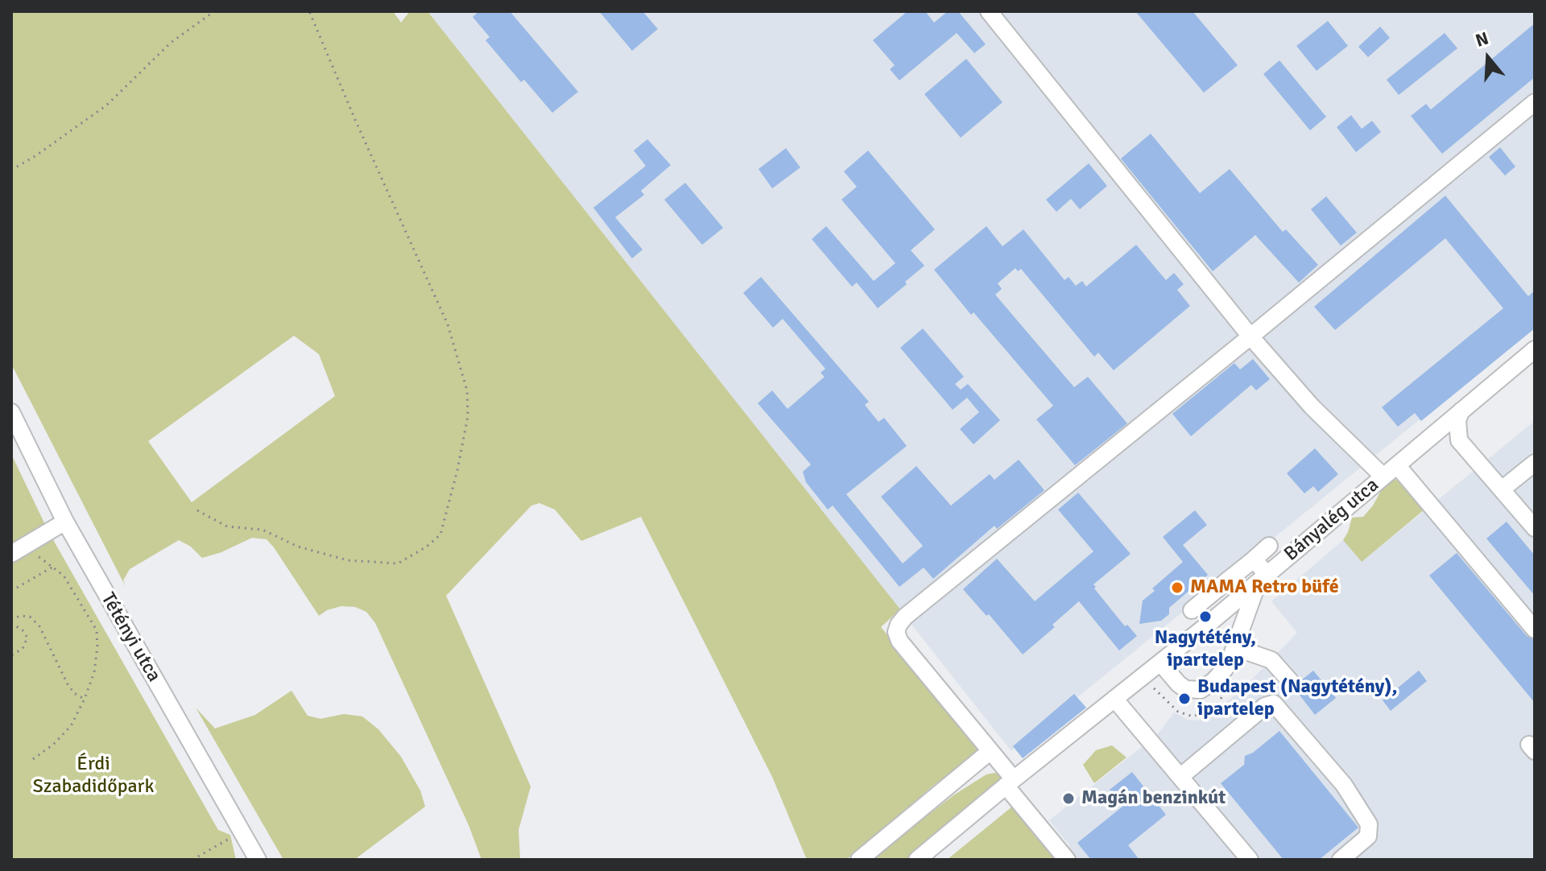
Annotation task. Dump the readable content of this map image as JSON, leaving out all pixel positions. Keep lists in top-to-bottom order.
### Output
{
  "streets": {
    "street": ["Bányalég utca", "Tétényi utca"]
  },
  "parks": ["Érdi Szabadidőpark"],
  "places": [
    "MAMA Retro büfé",
    "Nagytétény, ipartelep",
    "Budapest (Nagytétény), ipartelep",
    "Magán benzinkút"
  ],
  "north": "top"
}
